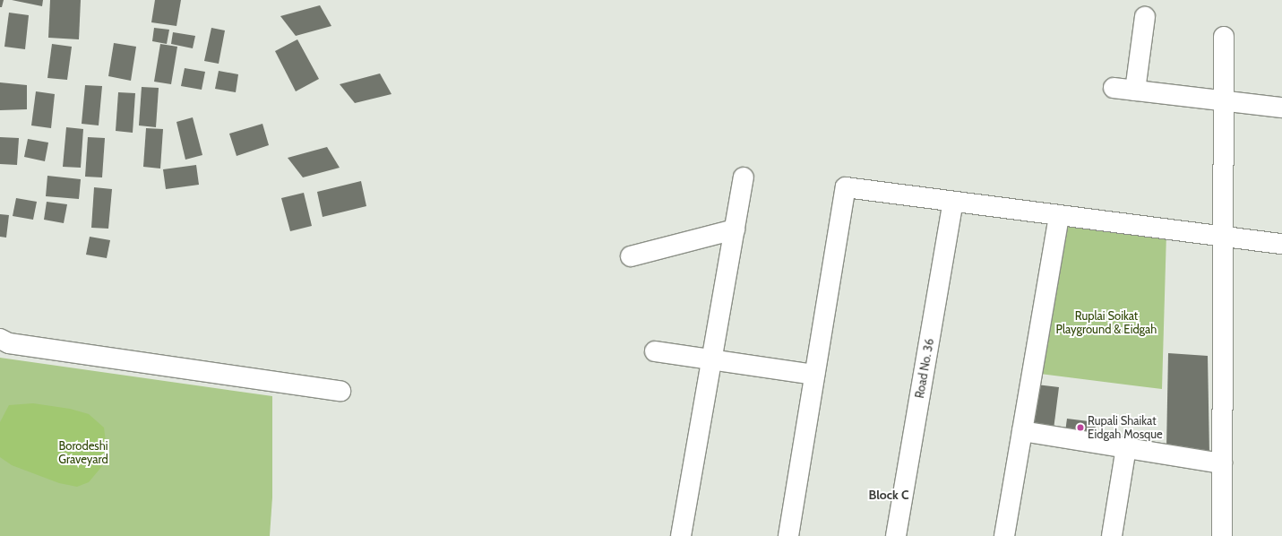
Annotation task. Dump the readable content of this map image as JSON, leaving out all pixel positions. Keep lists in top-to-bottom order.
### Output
{
  "streets": {
    "street": ["Road No. 36"]
  },
  "districts": ["Block C"],
  "parks": ["Ruplai Soikat Playground & Eidgah", "Borodeshi Graveyard"],
  "places": ["Rupali Shaikat Eidgah Mosque"]
}
